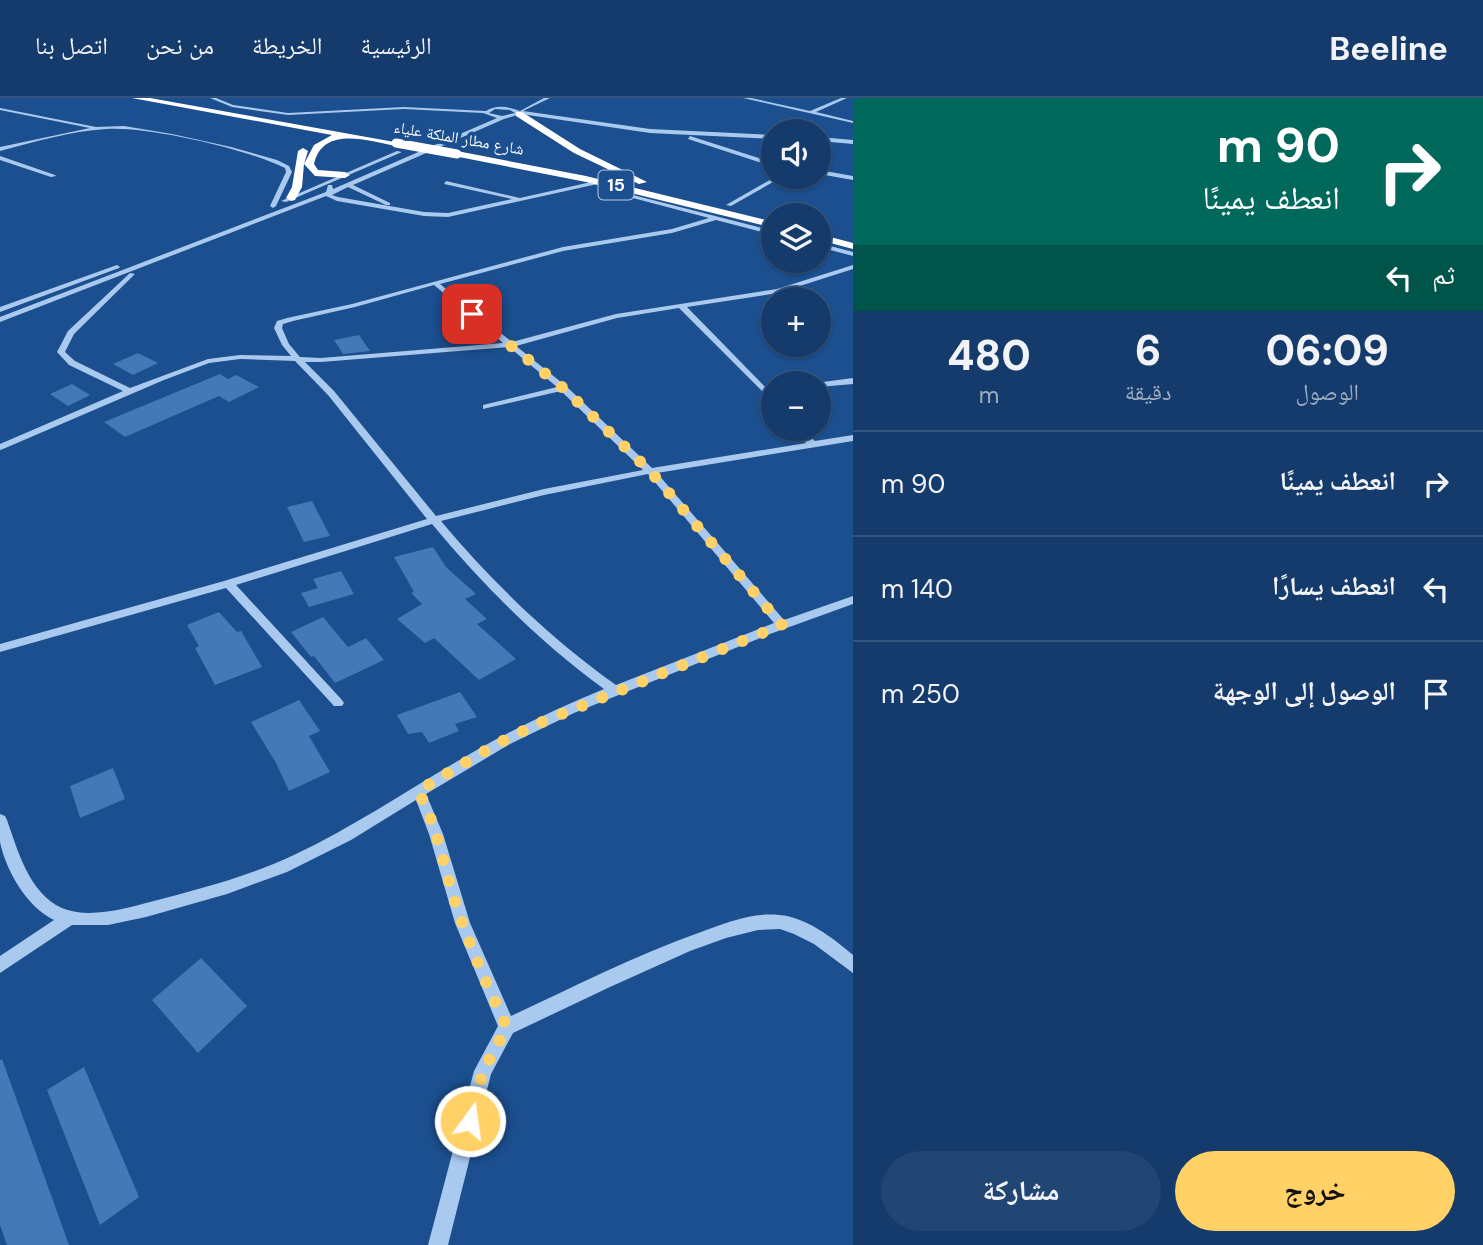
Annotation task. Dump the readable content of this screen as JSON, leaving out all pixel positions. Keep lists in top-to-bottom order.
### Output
{
  "streets": {
    "highway": ["شارع مطار الملكة علياء", "15"]
  },
  "page": {
    "header": "Beeline",
    "nav": [
      "الرئيسية",
      "الخريطة",
      "من نحن",
      "اتصل بنا"
    ],
    "turn": ["90 m", "انعطف يمينًا"],
    "map_buttons": ["+", "−"],
    "then": "ثم",
    "eta": [
      "06:09",
      "الوصول",
      "6",
      "دقيقة",
      "480",
      "m"
    ],
    "list": [
      {
        "name": "انعطف يمينًا",
        "value": "90 m"
      },
      {
        "name": "انعطف يسارًا",
        "value": "140 m"
      },
      {
        "name": "الوصول إلى الوجهة",
        "value": "250 m"
      }
    ],
    "buttons": ["خروج", "مشاركة"]
  }
}
